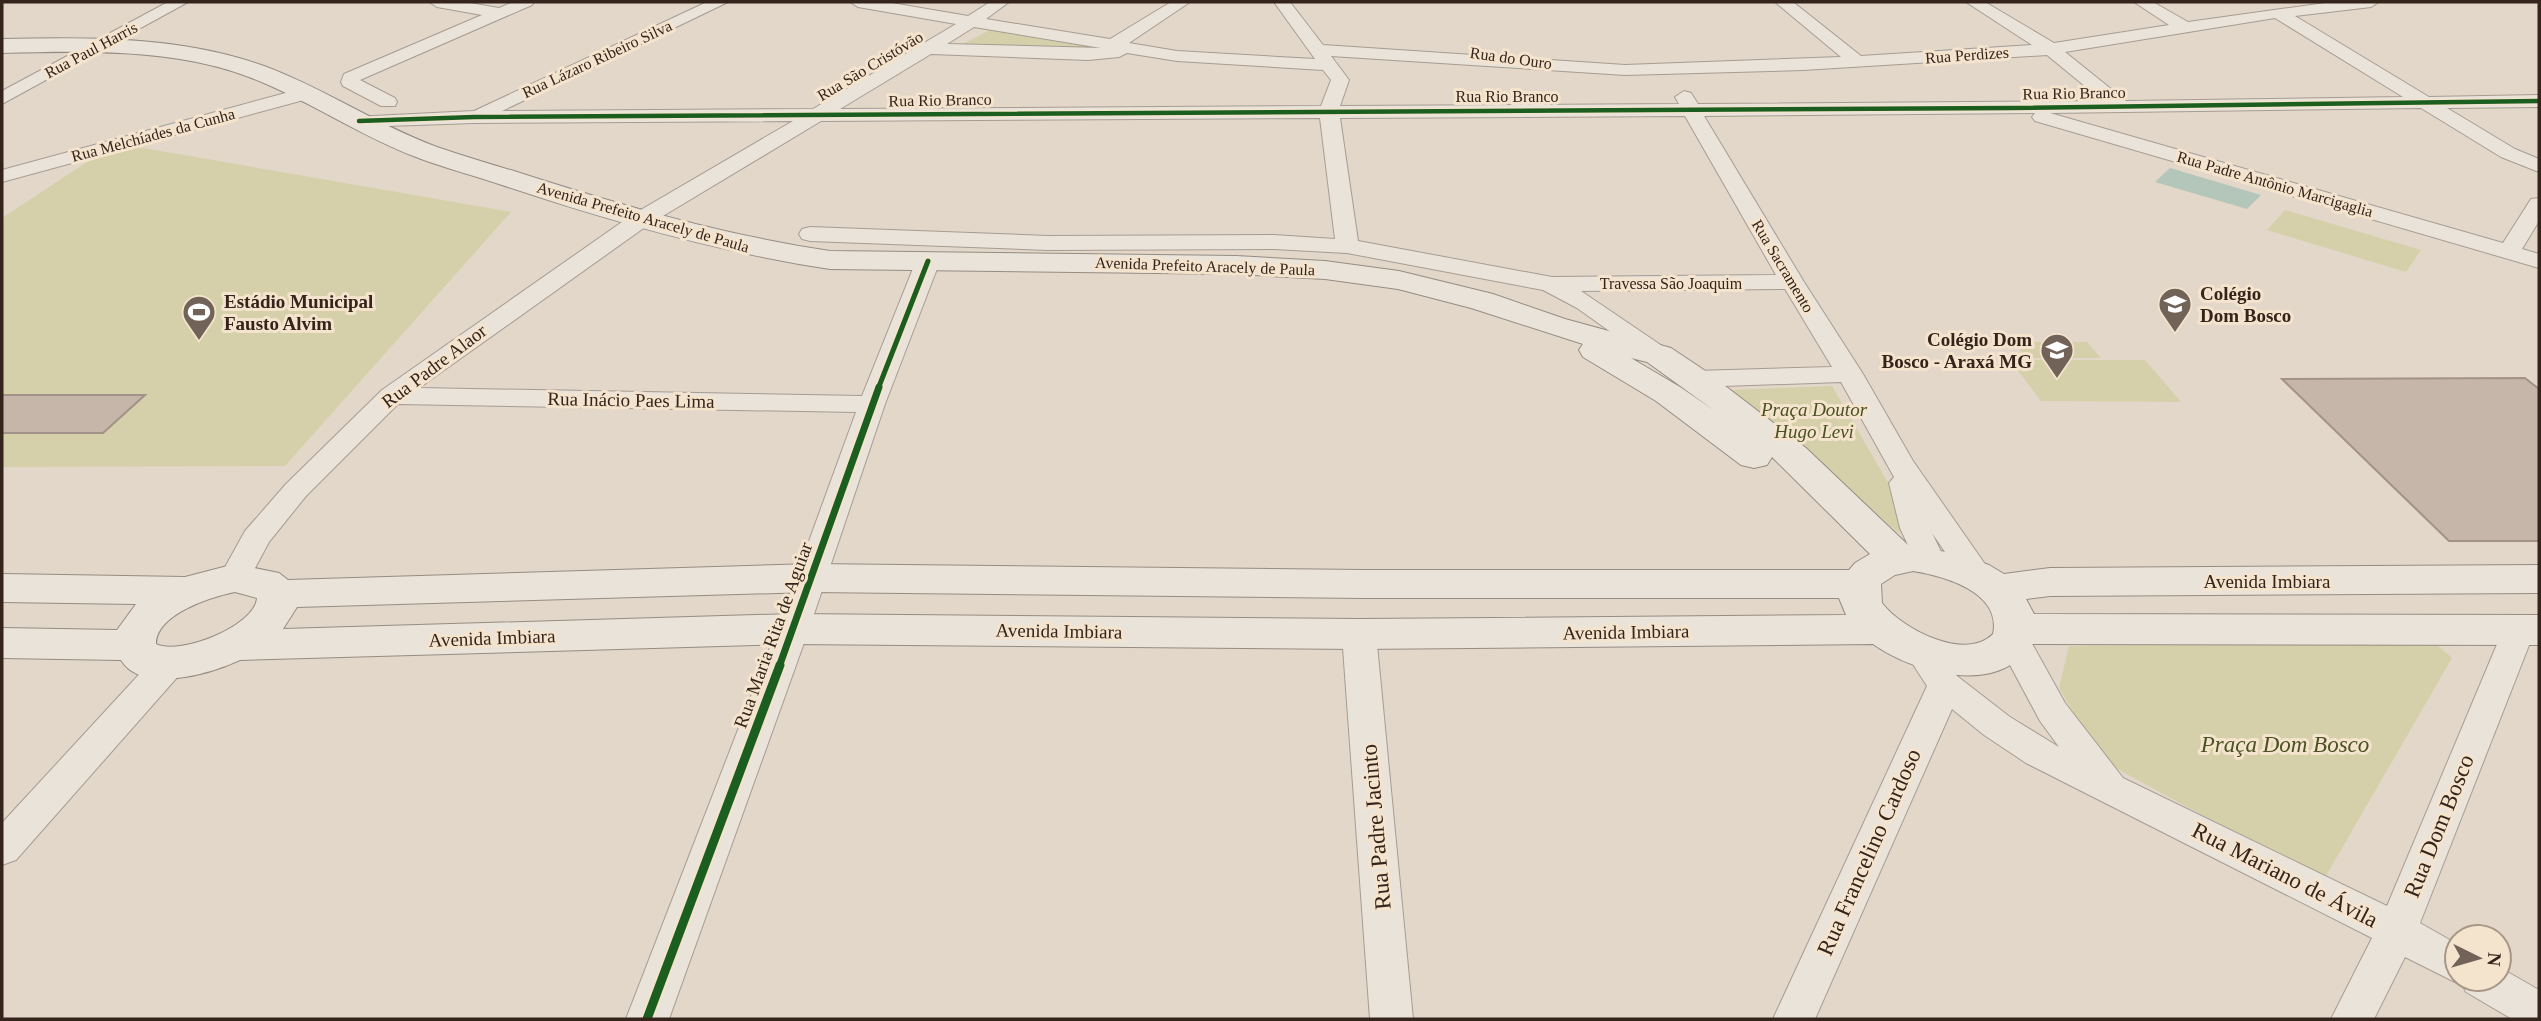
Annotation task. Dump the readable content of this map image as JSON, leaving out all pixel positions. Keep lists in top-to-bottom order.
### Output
{
  "streets": {
    "main road": ["Avenida Prefeito Aracely de Paula", "Avenida Imbiara"],
    "street": [
      "Rua Paul Harris",
      "Rua Perdizes",
      "Rua do Ouro",
      "Rua Lázaro Ribeiro Silva",
      "Rua São Cristóvão",
      "Rua Rio Branco",
      "Rua Melchíades da Cunha",
      "Rua Padre Antônio Marcigaglia",
      "Rua Sacramento",
      "Travessa São Joaquim",
      "Rua Padre Alaor",
      "Rua Inácio Paes Lima",
      "Rua Maria Rita de Aguiar",
      "Rua Dom Bosco",
      "Rua Padre Jacinto",
      "Rua Francelino Cardoso",
      "Rua Mariano de Ávila"
    ]
  },
  "crossings": [
    ["Rua Paul Harris", "Avenida Prefeito Aracely de Paula"],
    ["Rua Perdizes", "Rua do Ouro"],
    ["Rua Perdizes", "Rua Sacramento"],
    ["Rua do Ouro", "Rua São Cristóvão"],
    ["Rua Lázaro Ribeiro Silva", "Rua Rio Branco"],
    ["Rua São Cristóvão", "Rua Rio Branco"],
    ["Rua São Cristóvão", "Avenida Prefeito Aracely de Paula"],
    ["Rua São Cristóvão", "Rua Padre Alaor"],
    ["Rua Rio Branco", "Rua Padre Antônio Marcigaglia"],
    ["Rua Rio Branco", "Rua Sacramento"],
    ["Rua Melchíades da Cunha", "Avenida Prefeito Aracely de Paula"],
    ["Avenida Prefeito Aracely de Paula", "Travessa São Joaquim"],
    ["Avenida Prefeito Aracely de Paula", "Rua Padre Alaor"],
    ["Avenida Prefeito Aracely de Paula", "Avenida Imbiara"],
    ["Avenida Prefeito Aracely de Paula", "Rua Maria Rita de Aguiar"],
    ["Avenida Prefeito Aracely de Paula", "Rua Francelino Cardoso"],
    ["Avenida Prefeito Aracely de Paula", "Rua Mariano de Ávila"],
    ["Rua Sacramento", "Travessa São Joaquim"],
    ["Rua Padre Alaor", "Rua Inácio Paes Lima"],
    ["Rua Inácio Paes Lima", "Rua Maria Rita de Aguiar"],
    ["Avenida Imbiara", "Rua Maria Rita de Aguiar"],
    ["Avenida Imbiara", "Rua Padre Jacinto"],
    ["Avenida Imbiara", "Rua Francelino Cardoso"],
    ["Avenida Imbiara", "Rua Mariano de Ávila"],
    ["Rua Dom Bosco", "Rua Mariano de Ávila"],
    ["Rua Francelino Cardoso", "Rua Mariano de Ávila"]
  ],
  "parks": ["Praça Doutor Hugo Levi", "Praça Dom Bosco"],
  "places": {
    "school or university": ["Colégio Dom Bosco", "Colégio Dom Bosco - Araxá MG"],
    "sports": ["Estádio Municipal Fausto Alvim"]
  },
  "north": "right"
}
